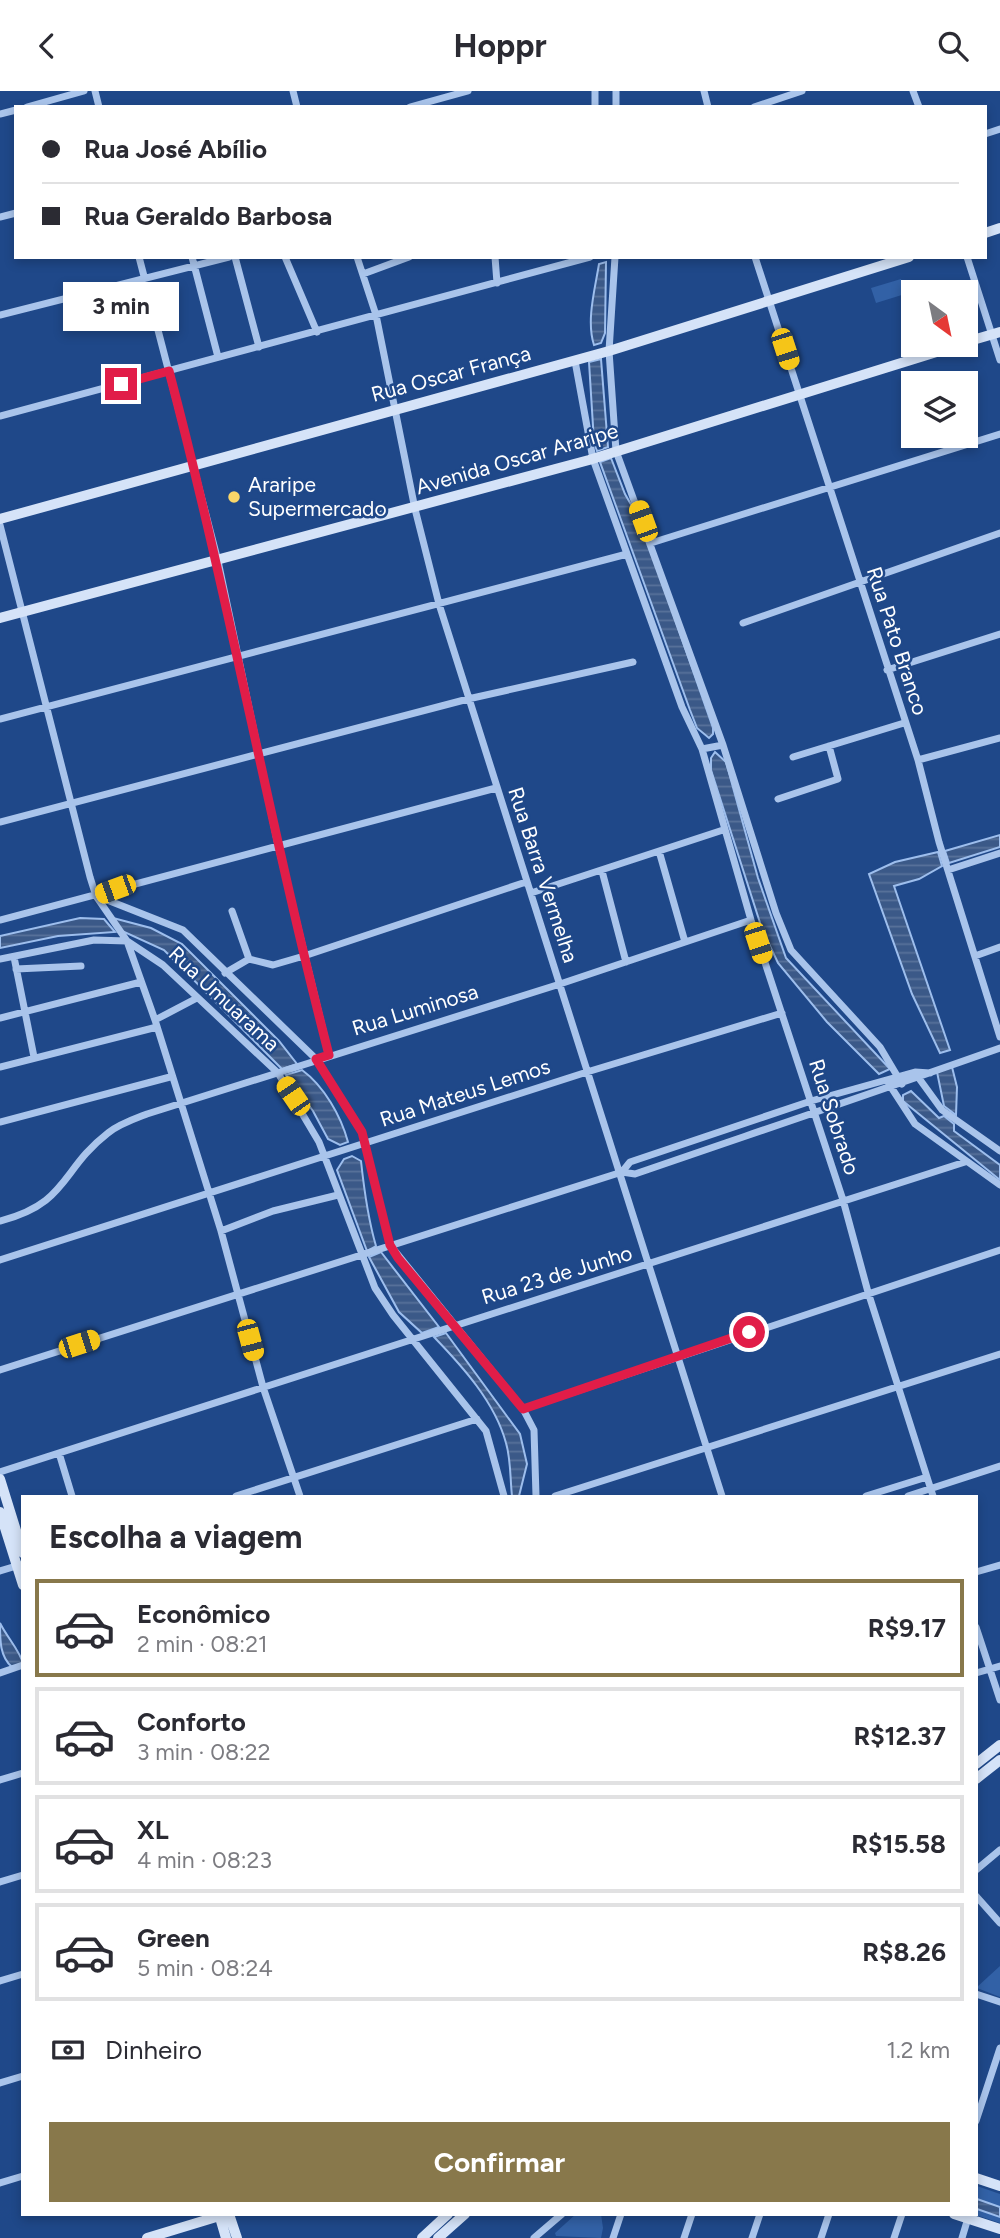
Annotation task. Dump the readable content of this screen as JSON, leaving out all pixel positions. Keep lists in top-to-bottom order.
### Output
{
  "streets": {
    "street": [
      "Rua Oscar França",
      "Avenida Oscar Araripe",
      "Rua Pato Branco",
      "Rua Barra Vermelha",
      "Rua Umuarama",
      "Rua Luminosa",
      "Rua Mateus Lemos",
      "Rua Sobrado",
      "Rua 23 de Junho"
    ]
  },
  "crossings": [
    ["Rua Oscar França", "Rua Pato Branco"],
    ["Rua Oscar França", "Rua Barra Vermelha"],
    ["Rua Oscar França", "Rua Sobrado"],
    ["Avenida Oscar Araripe", "Rua Pato Branco"],
    ["Avenida Oscar Araripe", "Rua Barra Vermelha"],
    ["Avenida Oscar Araripe", "Rua Sobrado"],
    ["Rua Barra Vermelha", "Rua Luminosa"],
    ["Rua Barra Vermelha", "Rua Mateus Lemos"],
    ["Rua Barra Vermelha", "Rua 23 de Junho"],
    ["Rua Umuarama", "Rua Luminosa"],
    ["Rua Umuarama", "Rua Mateus Lemos"],
    ["Rua Umuarama", "Rua 23 de Junho"],
    ["Rua Luminosa", "Rua Sobrado"],
    ["Rua Mateus Lemos", "Rua Sobrado"],
    ["Rua Sobrado", "Rua 23 de Junho"]
  ],
  "places": ["Araripe Supermercado"],
  "north": "bottom right",
  "page": {
    "header": "Hoppr",
    "banner": ["Rua José Abílio", "Rua Geraldo Barbosa"],
    "bubble": "3 min",
    "heading": "Escolha a viagem",
    "list": [
      {
        "name": "Econômico",
        "note": "2 min · 08:21",
        "value": "R$9.17"
      },
      {
        "name": "Conforto",
        "note": "3 min · 08:22",
        "value": "R$12.37"
      },
      {
        "name": "XL",
        "note": "4 min · 08:23",
        "value": "R$15.58"
      },
      {
        "name": "Green",
        "note": "5 min · 08:24",
        "value": "R$8.26"
      }
    ],
    "pay": ["Dinheiro", "1.2 km"],
    "buttons": "Confirmar"
  }
}
